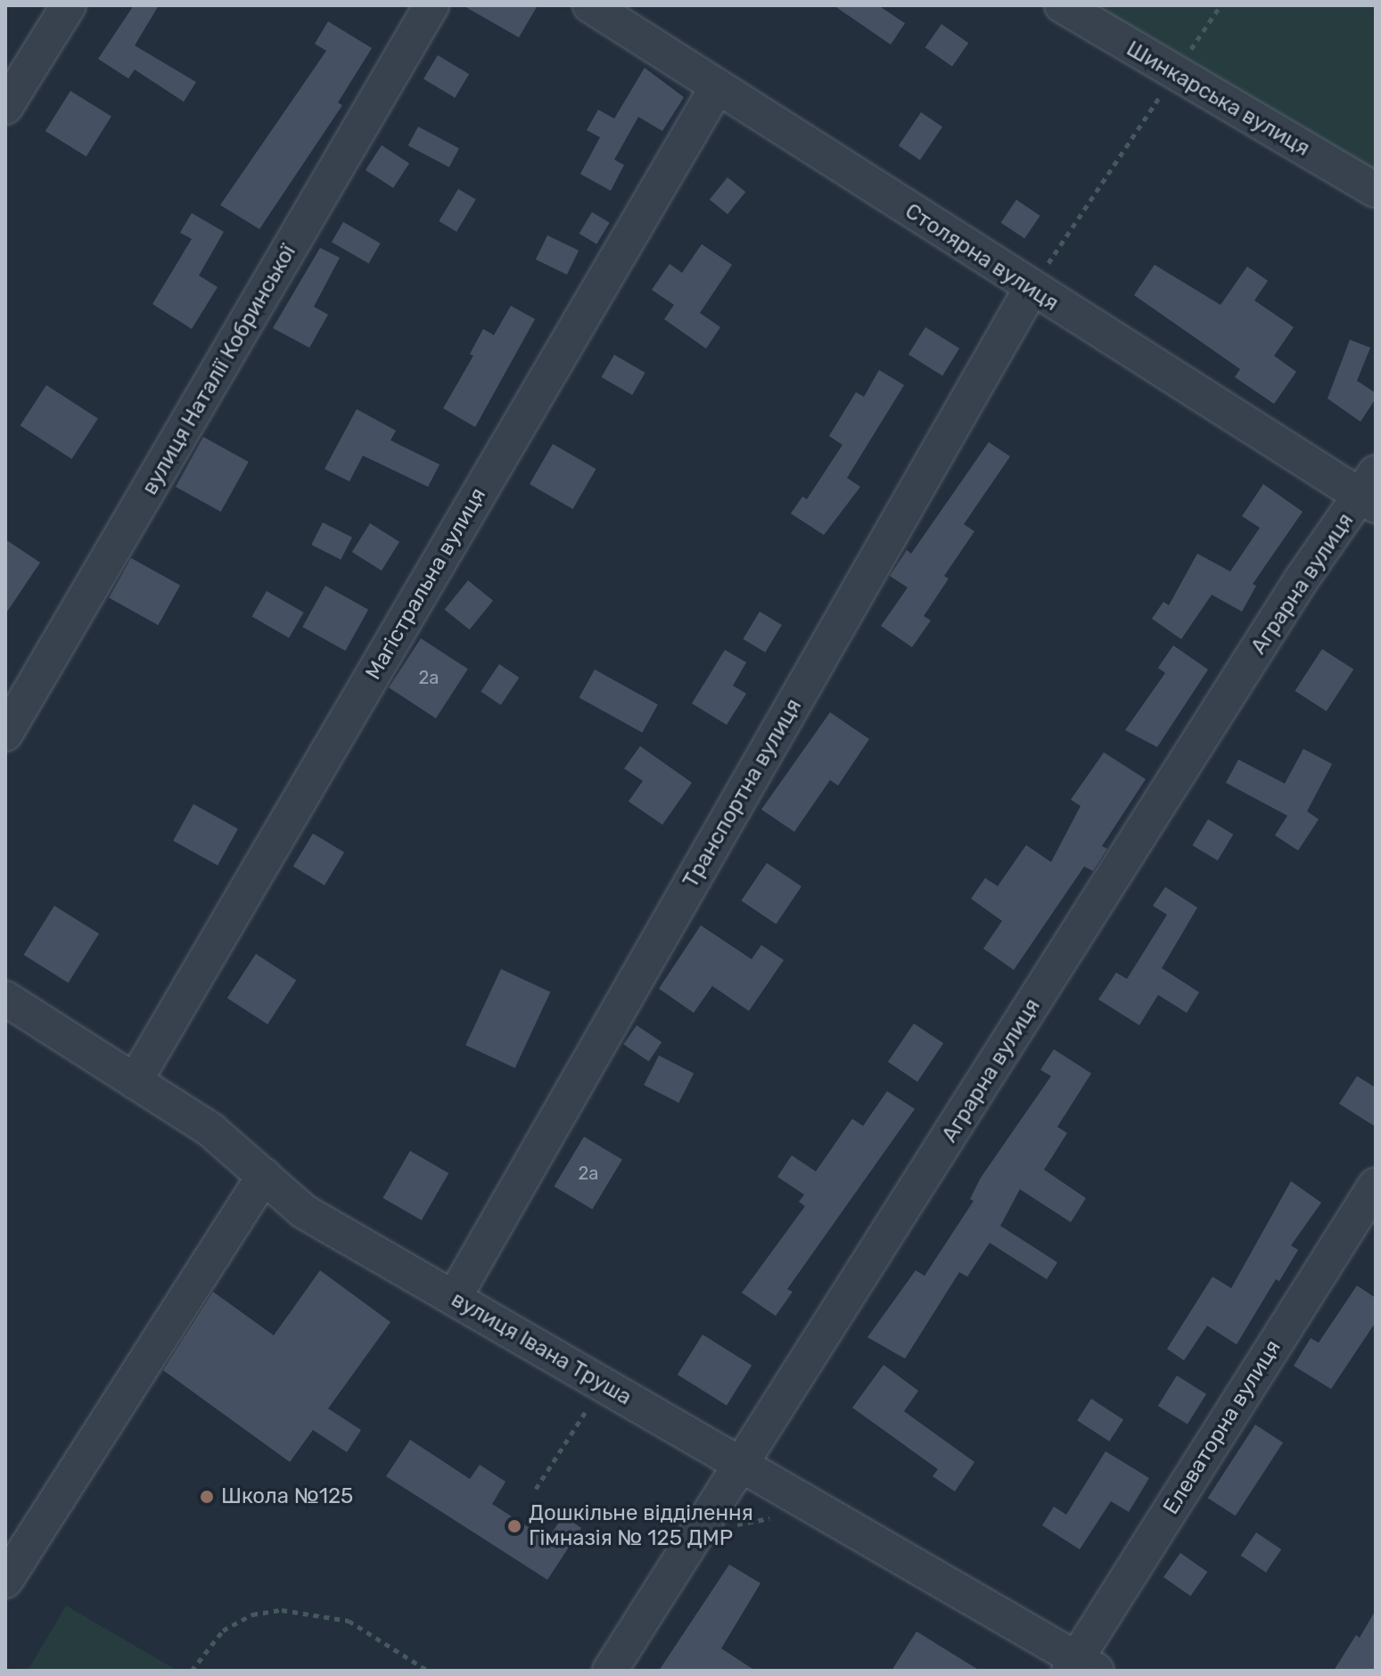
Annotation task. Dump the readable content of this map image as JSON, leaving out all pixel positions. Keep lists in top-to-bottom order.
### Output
{
  "streets": {
    "street": [
      "Шинкарська вулиця",
      "Столярна вулиця",
      "вулиця Наталії Кобринської",
      "Магістральна вулиця",
      "Аграрна вулиця",
      "Транспортна вулиця",
      "вулиця Івана Труша",
      "Елеваторна вулиця"
    ]
  },
  "crossings": [
    ["Столярна вулиця", "Магістральна вулиця"],
    ["Столярна вулиця", "Аграрна вулиця"],
    ["Столярна вулиця", "Транспортна вулиця"],
    ["Магістральна вулиця", "вулиця Івана Труша"],
    ["Аграрна вулиця", "вулиця Івана Труша"],
    ["Транспортна вулиця", "вулиця Івана Труша"],
    ["вулиця Івана Труша", "Елеваторна вулиця"]
  ],
  "places": ["Школа №125", "Дошкільне відділення Гімназія № 125 ДМР"],
  "house_numbers": ["2а", "2а"]
}
